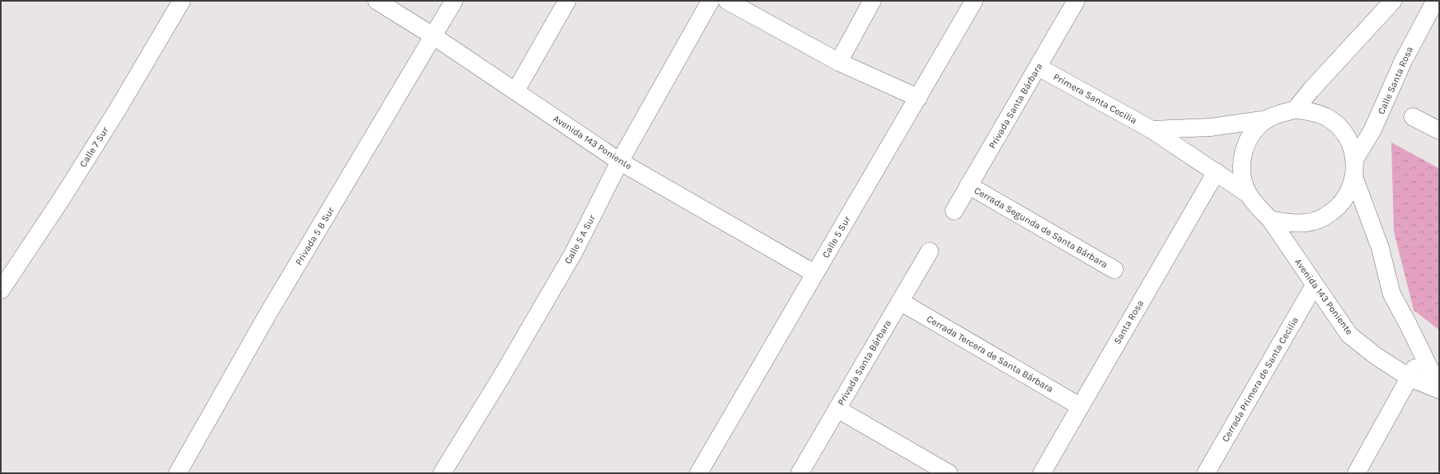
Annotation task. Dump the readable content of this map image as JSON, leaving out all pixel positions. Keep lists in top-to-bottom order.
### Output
{
  "streets": {
    "street": [
      "Calle Santa Rosa",
      "Primera Santa Cecilia",
      "Privada Santa Bárbara",
      "Avenida 143 Poniente",
      "Calle 7 Sur",
      "Cerrada Segunda de Santa Bárbara",
      "Privada 5 B Sur",
      "Calle 5 Sur",
      "Calle 5 A Sur",
      "Santa Rosa",
      "Cerrada Tercera de Santa Bárbara",
      "Cerrada Primera de Santa Cecilia"
    ]
  },
  "crossings": [
    ["Calle Santa Rosa", "Primera Santa Cecilia"],
    ["Calle Santa Rosa", "Avenida 143 Poniente"],
    ["Primera Santa Cecilia", "Privada Santa Bárbara"],
    ["Primera Santa Cecilia", "Avenida 143 Poniente"],
    ["Primera Santa Cecilia", "Santa Rosa"],
    ["Privada Santa Bárbara", "Cerrada Segunda de Santa Bárbara"],
    ["Privada Santa Bárbara", "Cerrada Tercera de Santa Bárbara"],
    ["Avenida 143 Poniente", "Privada 5 B Sur"],
    ["Avenida 143 Poniente", "Calle 5 Sur"],
    ["Avenida 143 Poniente", "Calle 5 A Sur"],
    ["Avenida 143 Poniente", "Cerrada Primera de Santa Cecilia"],
    ["Santa Rosa", "Cerrada Tercera de Santa Bárbara"]
  ]
}
